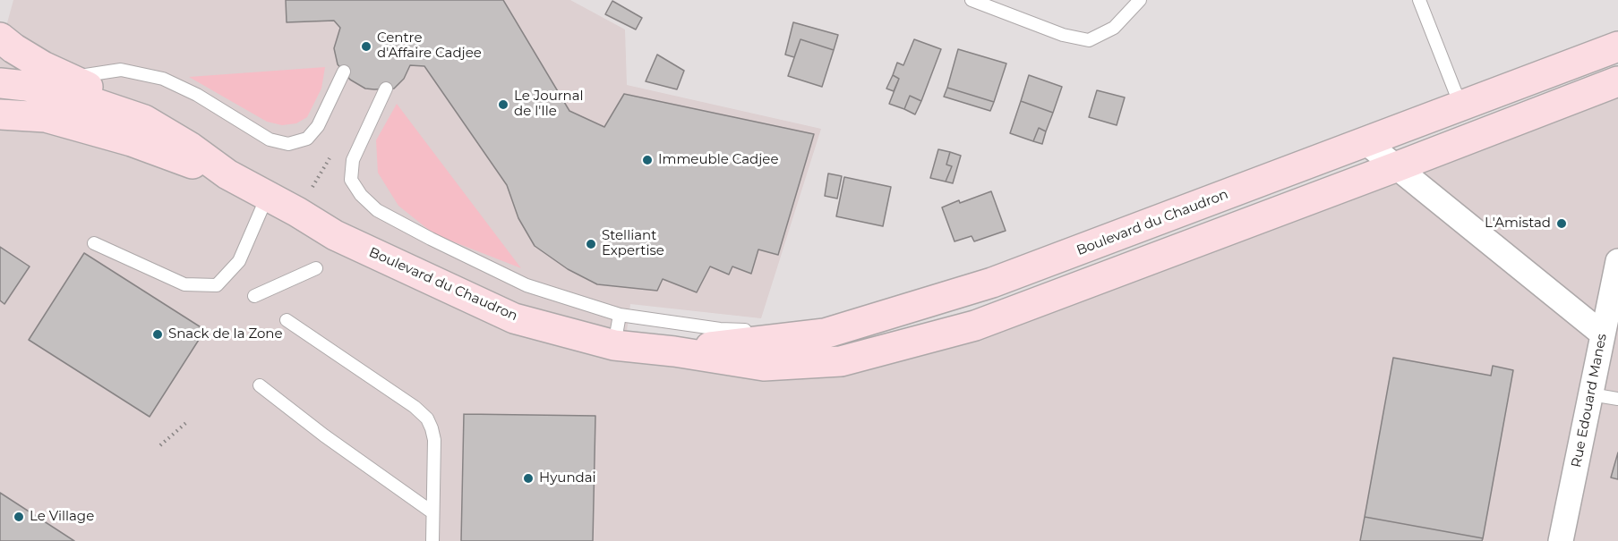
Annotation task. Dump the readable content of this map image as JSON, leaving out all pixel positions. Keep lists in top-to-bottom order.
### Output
{
  "streets": {
    "main road": ["Boulevard du Chaudron"],
    "street": ["Rue Edouard Manes"]
  },
  "places": [
    "Centre d'Affaire Cadjee",
    "Le Journal de l'Ile",
    "Immeuble Cadjee",
    "L'Amistad",
    "Stelliant Expertise",
    "Snack de la Zone",
    "Hyundai",
    "Le Village"
  ]
}
